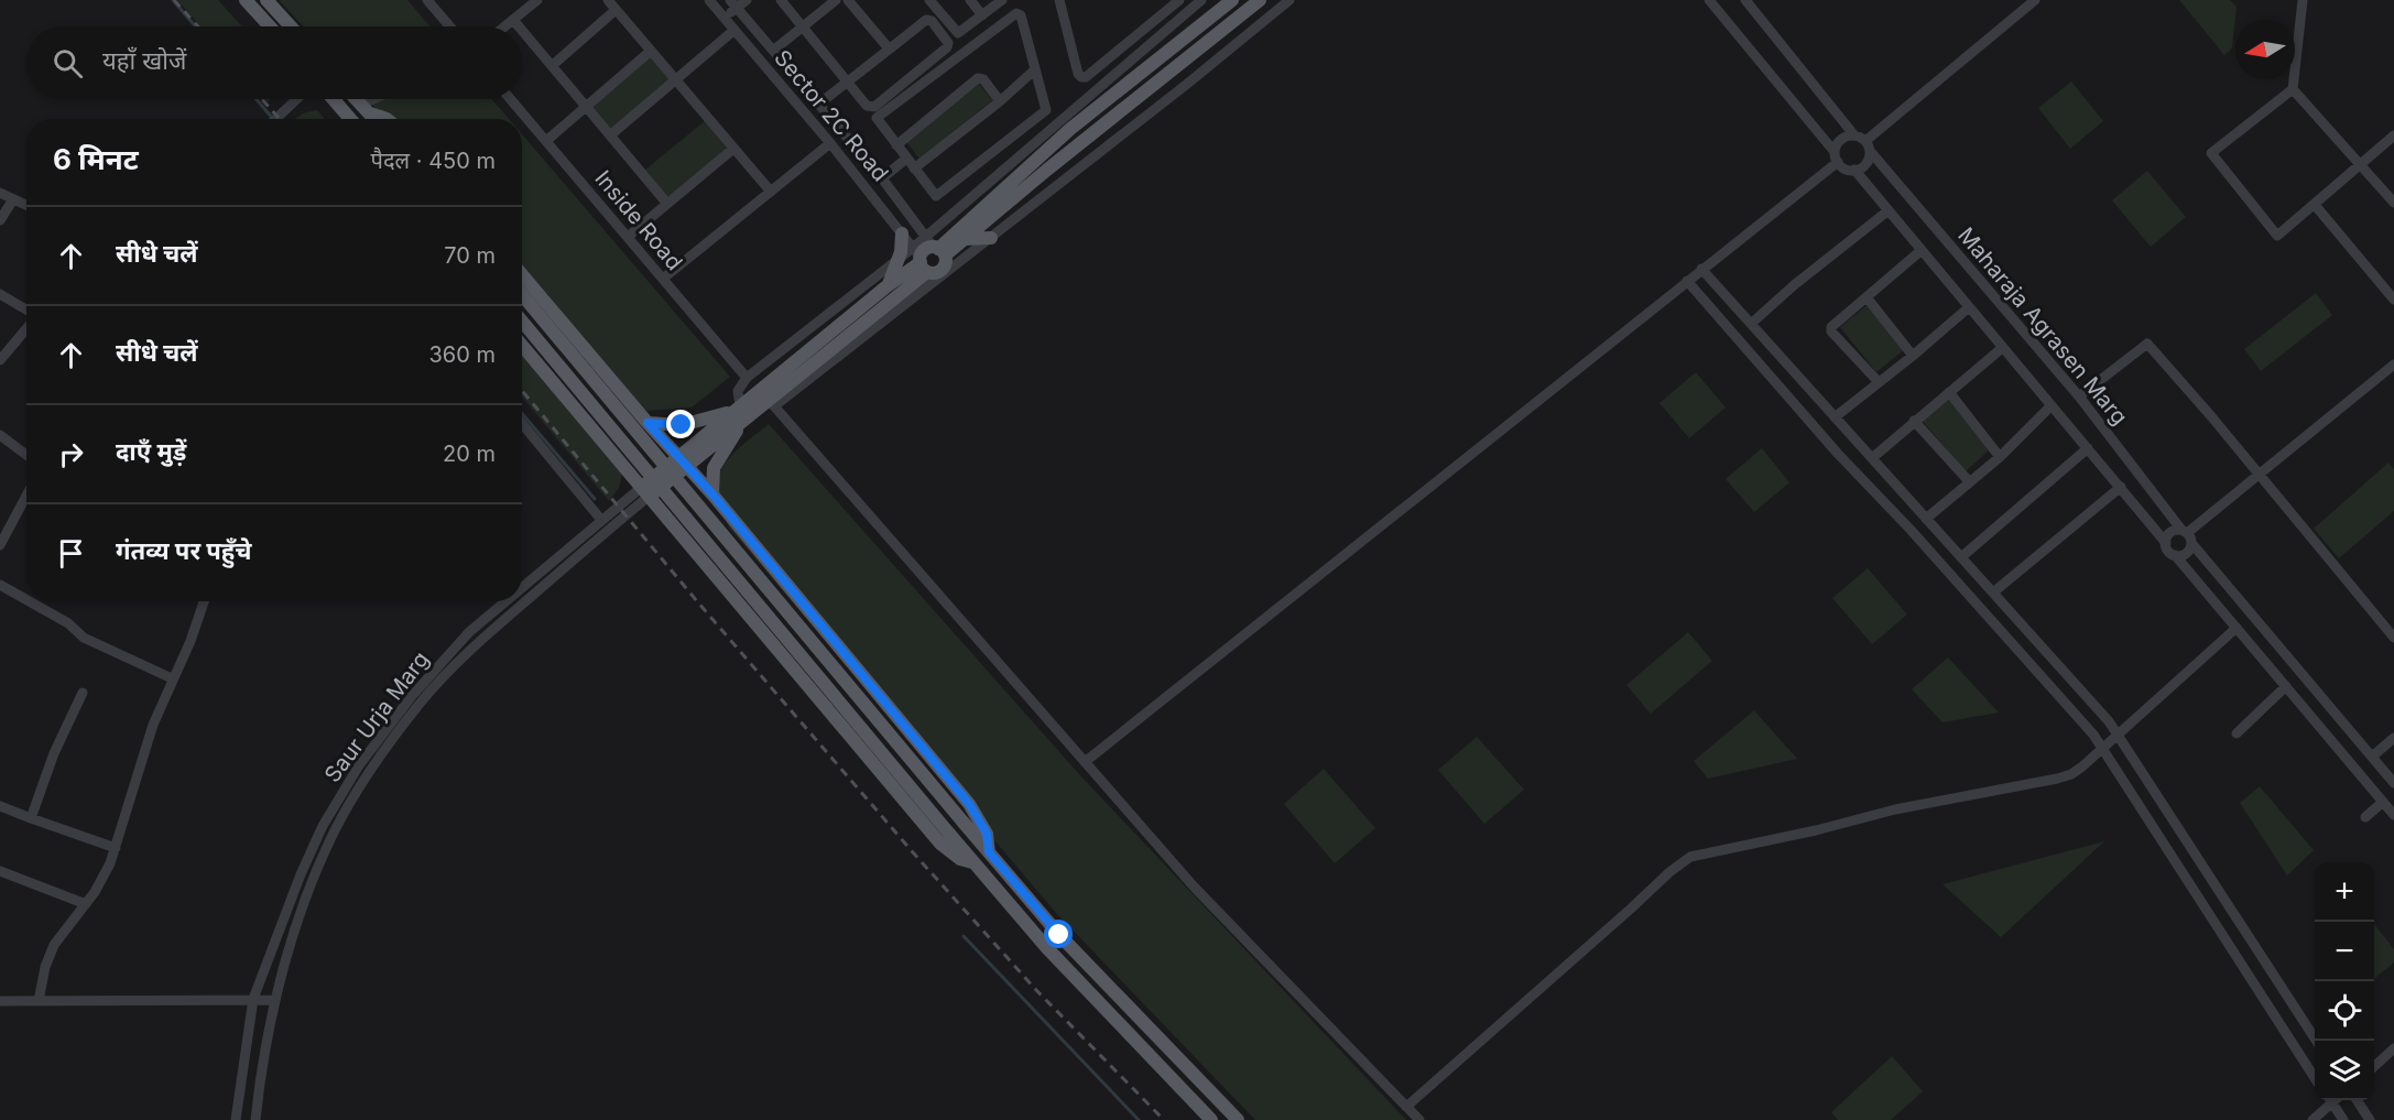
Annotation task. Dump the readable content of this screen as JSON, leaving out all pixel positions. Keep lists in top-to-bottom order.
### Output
{
  "streets": {
    "street": [
      "Sector 2C Road",
      "Inside Road",
      "Maharaja Agrasen Marg",
      "Saur Urja Marg"
    ]
  },
  "north": "left",
  "page": {
    "search": "यहाँ खोजें",
    "heading": ["6 मिनट", "पैदल · 450 m"],
    "list": [
      ["सीधे चलें", "70 m"],
      ["सीधे चलें", "360 m"],
      ["दाएँ मुड़ें", "20 m"],
      "गंतव्य पर पहुँचे"
    ],
    "map_buttons": ["+", "−"]
  }
}
